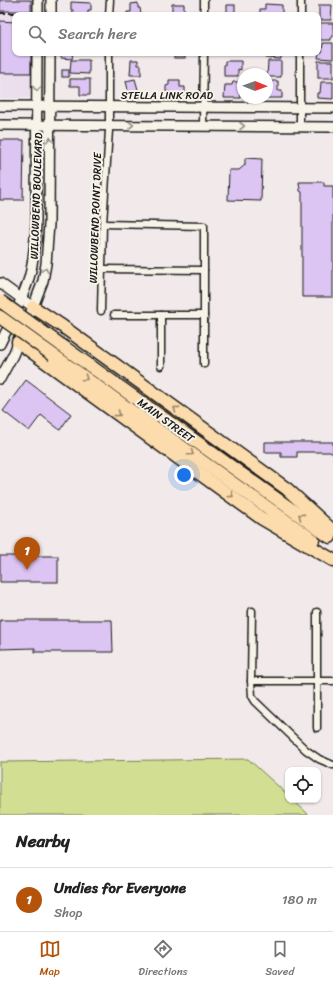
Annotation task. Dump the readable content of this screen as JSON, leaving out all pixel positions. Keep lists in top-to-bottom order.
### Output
{
  "streets": {
    "highway": ["MAIN STREET"],
    "main road": ["STELLA LINK ROAD", "WILLOWBEND BOULEVARD"],
    "street": ["WILLOWBEND POINT DRIVE"]
  },
  "crossings": [
    ["STELLA LINK ROAD", "WILLOWBEND BOULEVARD"],
    ["STELLA LINK ROAD", "WILLOWBEND POINT DRIVE"]
  ],
  "north": "right",
  "page": {
    "search": "Search here",
    "pins": "1",
    "heading": "Nearby",
    "list": [
      {
        "mark": "1",
        "name": "Undies for Everyone",
        "note": "Shop",
        "value": "180 m"
      }
    ],
    "nav": ["Map", "Directions", "Saved"]
  }
}
